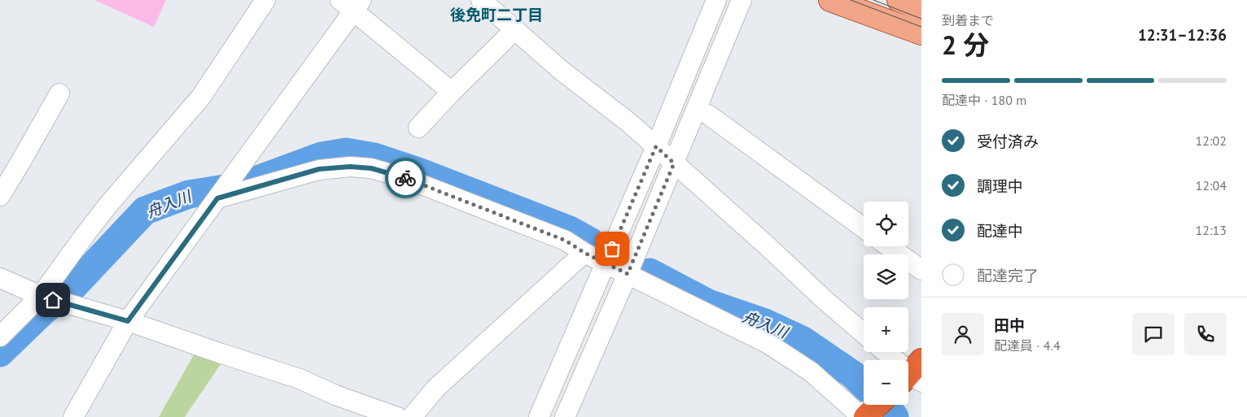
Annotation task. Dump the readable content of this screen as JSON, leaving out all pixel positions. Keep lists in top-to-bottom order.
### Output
{
  "districts": ["後免町二丁目"],
  "water": ["舟入川"],
  "page": {
    "heading": ["2 分", "到着まで", "12:31–12:36"],
    "panel": ["田中", "配達員 · 4.4"],
    "bar": "配達中 · 180 m",
    "list": [
      ["受付済み", "12:02"],
      ["調理中", "12:04"],
      ["配達中", "12:13"],
      "配達完了"
    ],
    "map_buttons": ["+", "−"]
  }
}
